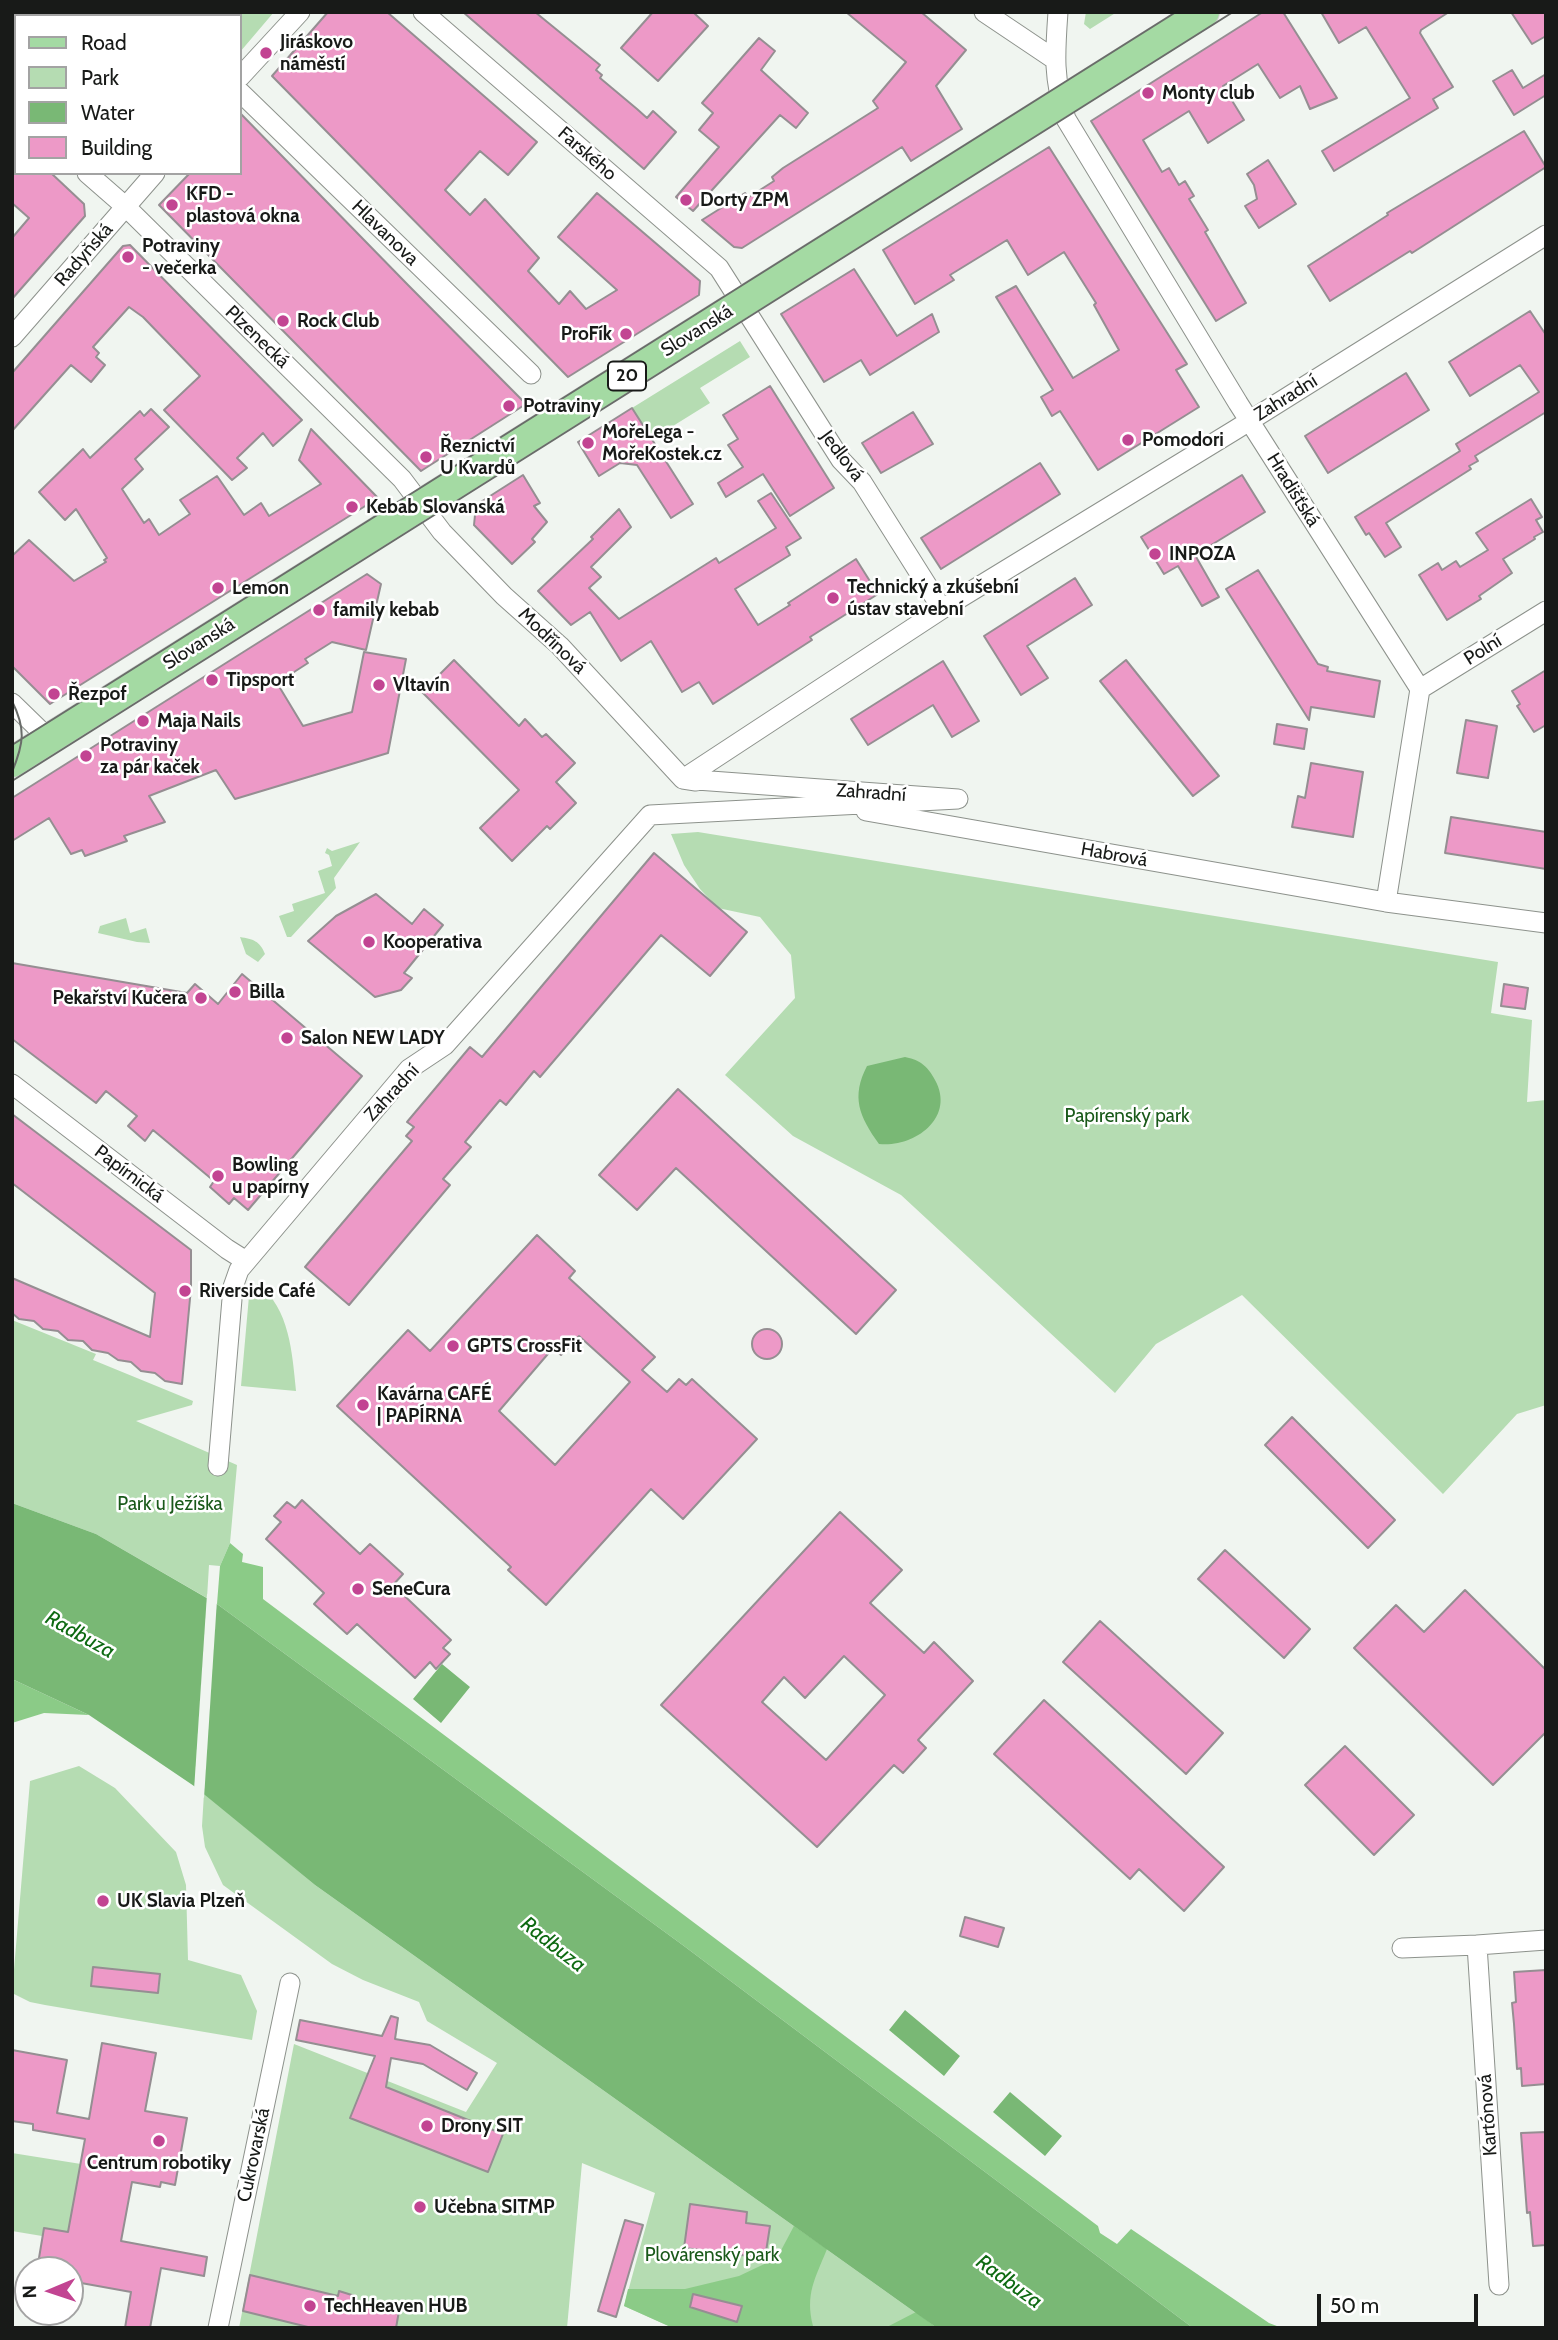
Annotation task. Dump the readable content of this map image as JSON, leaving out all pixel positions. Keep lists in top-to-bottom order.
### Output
{
  "streets": {
    "main road": ["Slovanská", "20"],
    "street": [
      "Farského",
      "Hlavanova",
      "Radyňská",
      "Plzenecká",
      "Zahradní",
      "Jedlová",
      "Hradišťská",
      "Modřínová",
      "Polní",
      "Habrová",
      "Papírnická",
      "Kartónová",
      "Cukrovarská"
    ]
  },
  "crossings": [
    ["Farského", "Slovanská"],
    ["Farského", "Jedlová"],
    ["Radyňská", "Plzenecká"],
    ["Slovanská", "Plzenecká"],
    ["Slovanská", "Jedlová"],
    ["Slovanská", "Hradišťská"],
    ["Slovanská", "Modřínová"],
    ["Plzenecká", "Modřínová"],
    ["Zahradní", "Jedlová"],
    ["Zahradní", "Hradišťská"],
    ["Zahradní", "Modřínová"],
    ["Zahradní", "Habrová"],
    ["Zahradní", "Papírnická"],
    ["Hradišťská", "Polní"],
    ["Modřínová", "Habrová"]
  ],
  "water": ["Radbuza"],
  "parks": ["Papírenský park", "Park u Ježíška", "Plovárenský park"],
  "places": [
    "Jiráskovo náměstí",
    "Monty club",
    "Dorty ZPM",
    "KFD - plastová okna",
    "Potraviny - večerka",
    "Rock Club",
    "ProFík",
    "Potraviny",
    "Pomodori",
    "MořeLega - MořeKostek.cz",
    "Řeznictví U Kvardů",
    "Kebab Slovanská",
    "INPOZA",
    "Lemon",
    "Technický a zkušební ústav stavební",
    "family kebab",
    "Tipsport",
    "Vltavín",
    "Řezpof",
    "Maja Nails",
    "Potraviny za pár kaček",
    "Kooperativa",
    "Billa",
    "Pekařství Kučera",
    "Salon NEW LADY",
    "Bowling u papírny",
    "Riverside Café",
    "GPTS CrossFit",
    "Kavárna CAFÉ | PAPÍRNA",
    "SeneCura",
    "UK Slavia Plzeň",
    "Drony SIT",
    "Centrum robotiky",
    "Učebna SITMP",
    "TechHeaven HUB"
  ],
  "legend": [
    "Road",
    "Park",
    "Water",
    "Building"
  ],
  "scale_bar": "50 m",
  "north": "left"
}
